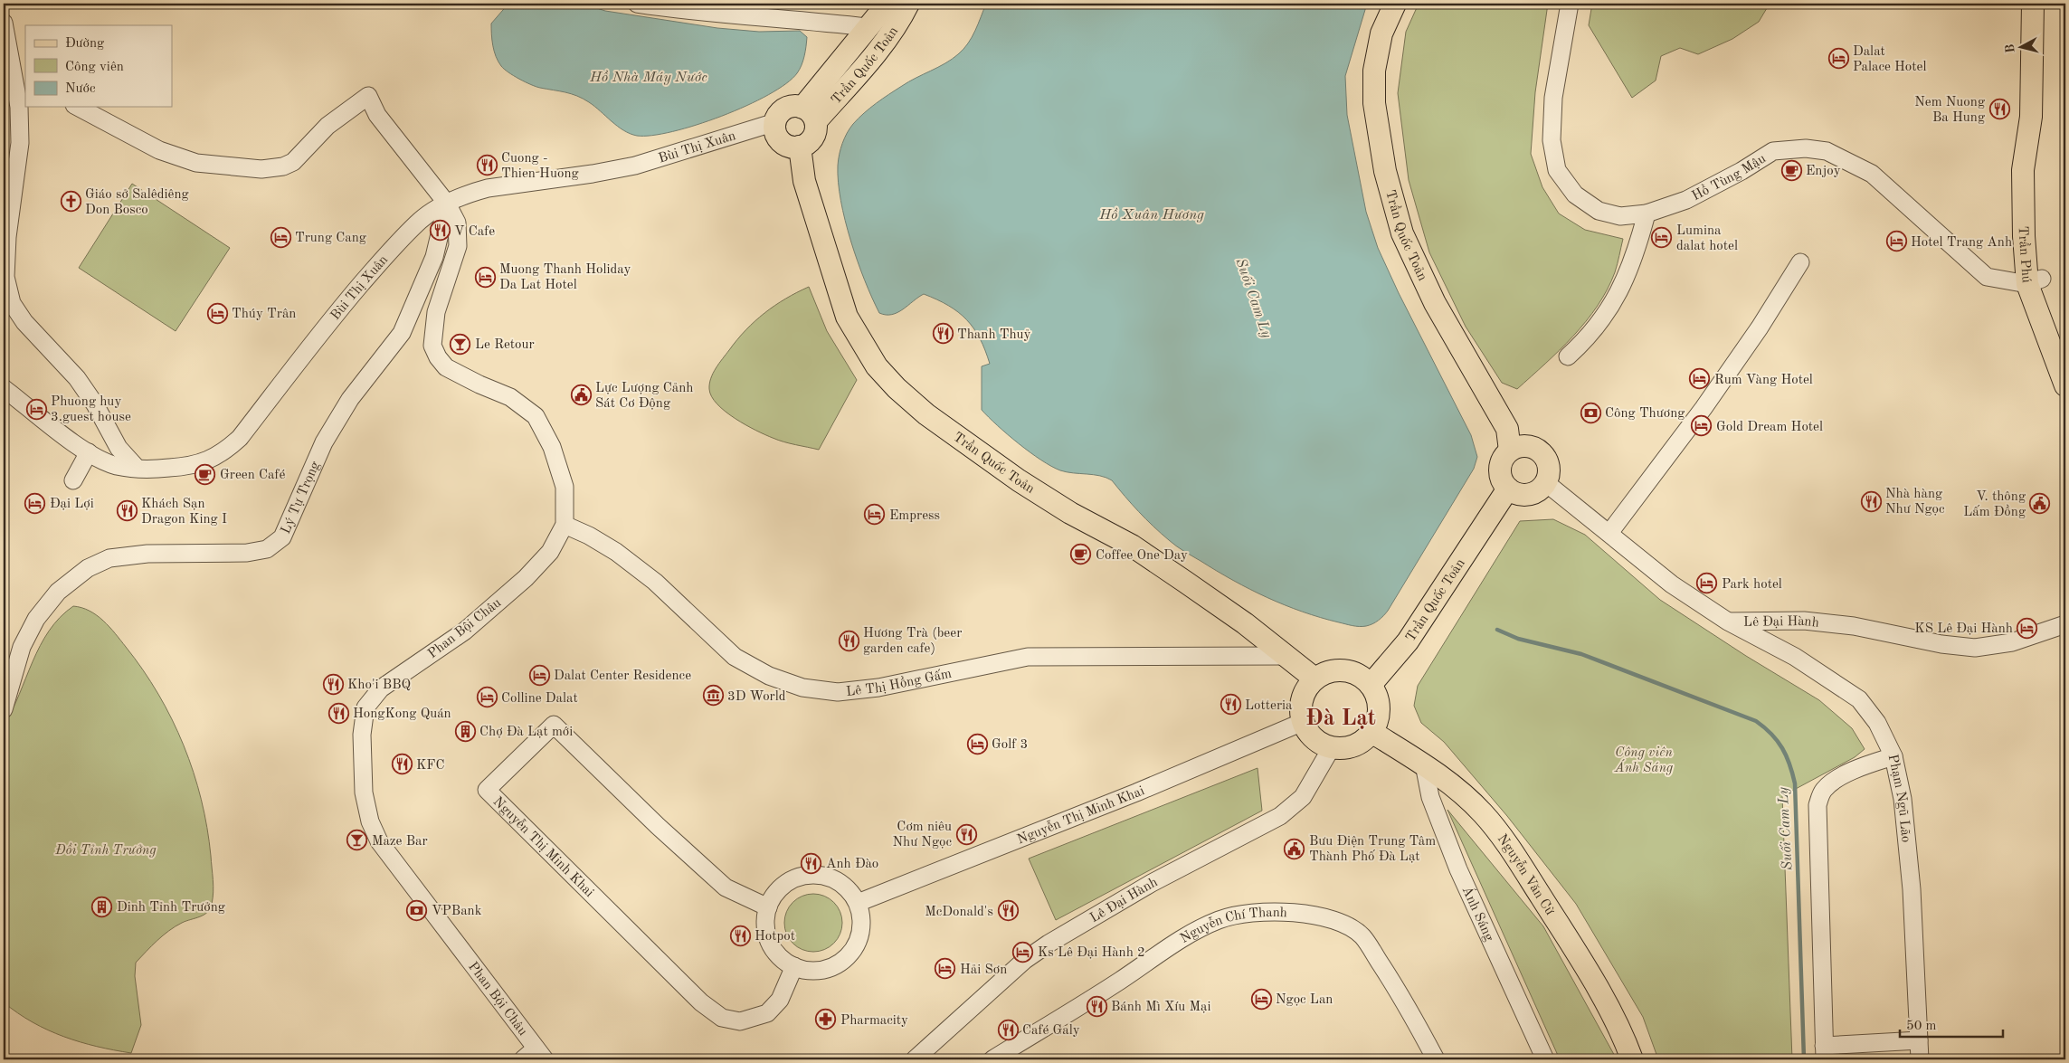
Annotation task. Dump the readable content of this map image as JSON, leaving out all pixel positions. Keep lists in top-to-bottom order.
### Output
{
  "streets": {
    "main road": ["Trần Quốc Toản", "Trần Phú", "Nguyễn Văn Cừ"],
    "street": [
      "Bùi Thị Xuân",
      "Hồ Tùng Mậu",
      "Lý Tự Trọng",
      "Lê Đại Hành",
      "Phan Bội Châu",
      "Lê Thị Hồng Gấm",
      "Phạm Ngũ Lão",
      "Nguyễn Thị Minh Khai",
      "Ánh Sáng",
      "Nguyễn Chí Thanh"
    ]
  },
  "crossings": [
    ["Trần Quốc Toản", "Bùi Thị Xuân"],
    ["Trần Quốc Toản", "Lê Đại Hành"],
    ["Trần Quốc Toản", "Lê Thị Hồng Gấm"],
    ["Trần Quốc Toản", "Nguyễn Thị Minh Khai"],
    ["Trần Quốc Toản", "Nguyễn Văn Cừ"],
    ["Bùi Thị Xuân", "Lý Tự Trọng"],
    ["Bùi Thị Xuân", "Phan Bội Châu"],
    ["Hồ Tùng Mậu", "Trần Phú"],
    ["Lý Tự Trọng", "Phan Bội Châu"],
    ["Lê Đại Hành", "Phạm Ngũ Lão"],
    ["Lê Đại Hành", "Nguyễn Thị Minh Khai"],
    ["Lê Đại Hành", "Nguyễn Văn Cừ"],
    ["Phan Bội Châu", "Lê Thị Hồng Gấm"],
    ["Nguyễn Thị Minh Khai", "Nguyễn Văn Cừ"],
    ["Nguyễn Văn Cừ", "Ánh Sáng"]
  ],
  "districts": ["Đà Lạt"],
  "water": ["Hồ Nhà Máy Nước", "Hồ Xuân Hương", "Suối Cam Ly"],
  "parks": ["Công viên Ánh Sáng", "Đồi Tỉnh Trưởng"],
  "places": {
    "hotel": [
      "Dalat Palace Hotel",
      "Trung Cang",
      "Lumina dalat hotel",
      "Hotel Trang Anh",
      "Muong Thanh Holiday Da Lat Hotel",
      "Thúy Trân",
      "Rum Vàng Hotel",
      "Phuong huy 3.guest house",
      "Gold Dream Hotel",
      "Đại Lợi",
      "Empress",
      "Park hotel",
      "KS Lê Đại Hành",
      "Dalat Center Residence",
      "Colline Dalat",
      "Golf 3",
      "Ks Lê Đại Hành 2",
      "Hải Sơn",
      "Ngọc Lan"
    ],
    "restaurant": [
      "Nem Nuong Ba Hung",
      "Cuong - Thien Huong",
      "V Cafe",
      "Thanh Thuỷ",
      "Nhà hàng Như Ngọc",
      "Khách Sạn Dragon King I",
      "Hương Trà (beer garden cafe)",
      "Kho'i BBQ",
      "Lotteria",
      "HongKong Quán",
      "KFC",
      "Cơm niêu Như Ngọc",
      "Anh Đào",
      "McDonald's",
      "Hotpot",
      "Bánh Mì Xíu Mại",
      "Café Galy"
    ],
    "cafe": ["Enjoy", "Green Café", "Coffee One Day"],
    "church": ["Giáo sở Salêdiêng Don Bosco"],
    "bar": ["Le Retour", "Maze Bar"],
    "public building": ["Lực Lượng Cảnh Sát Cơ Động", "V. thông Lấm Đồng", "Bưu Điện Trung Tâm Thành Phố Đà Lạt"],
    "bank": ["Công Thương", "VPBank"],
    "museum": ["3D World"],
    "building": ["Chợ Đà Lạt mới", "Dinh Tỉnh Trưởng"],
    "pharmacy": ["Pharmacity"]
  },
  "legend": ["Đường", "Công viên", "Nước"],
  "scale_bar": "50 m",
  "north": "left"
}
